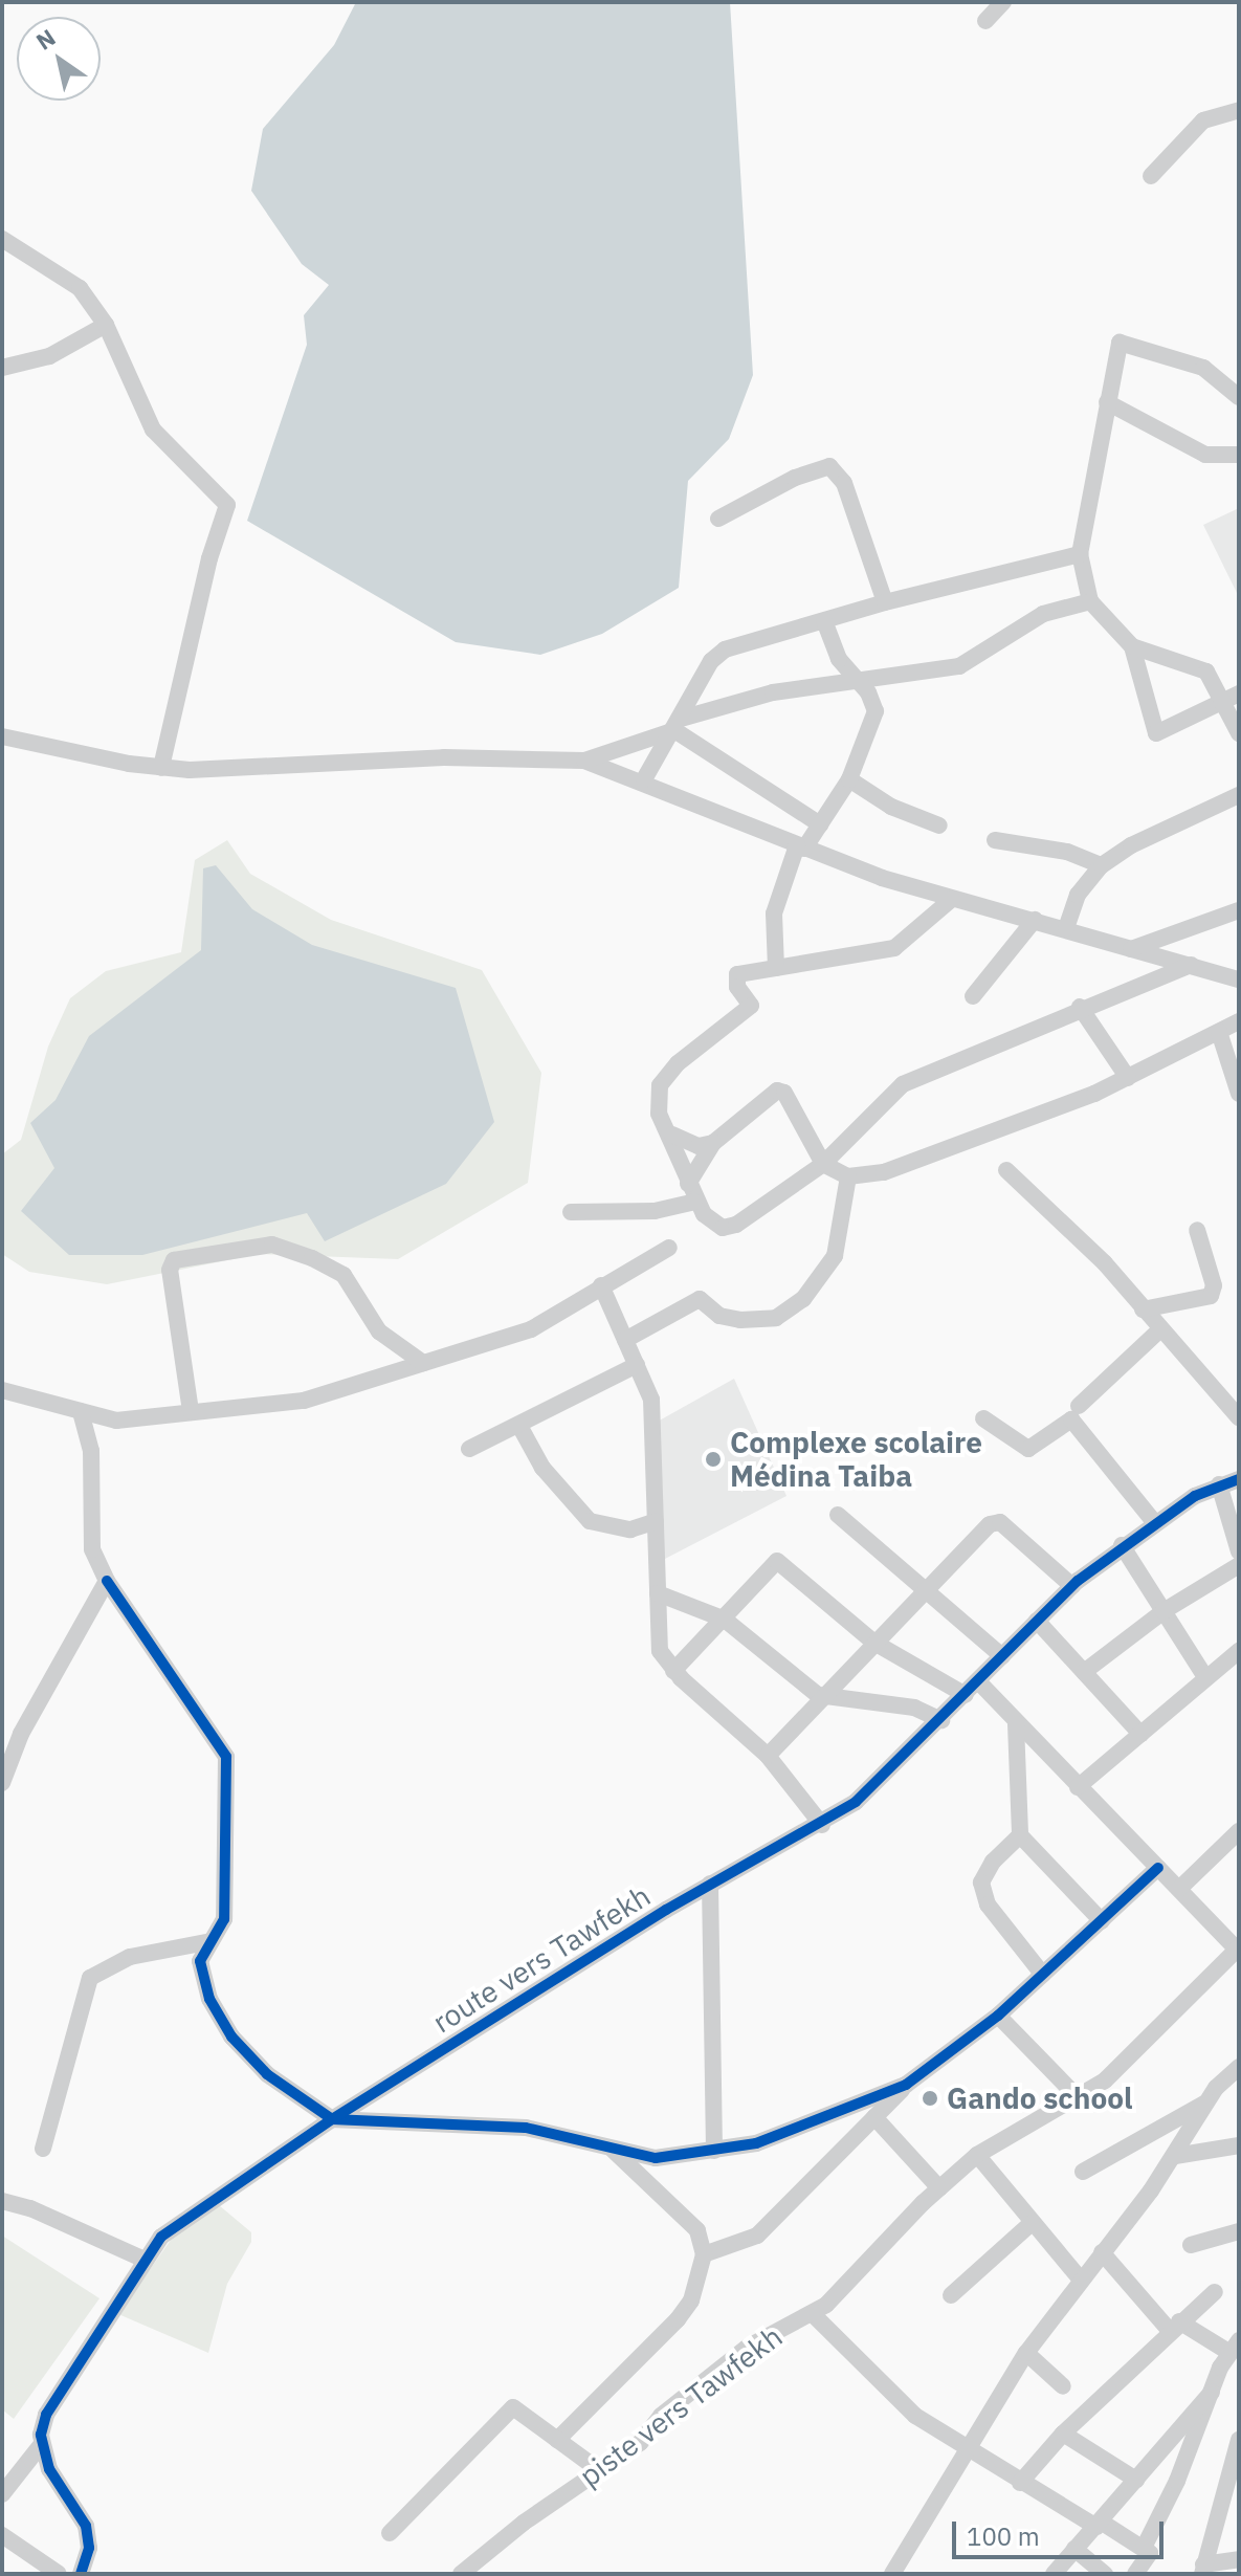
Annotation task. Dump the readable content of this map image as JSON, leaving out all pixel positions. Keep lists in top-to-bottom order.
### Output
{
  "streets": {
    "street": ["route vers Tawfekh", "piste vers Tawfekh"]
  },
  "places": ["Complexe scolaire Médina Taiba", "Gando school"],
  "scale_bar": "100 m",
  "north": "top left"
}
